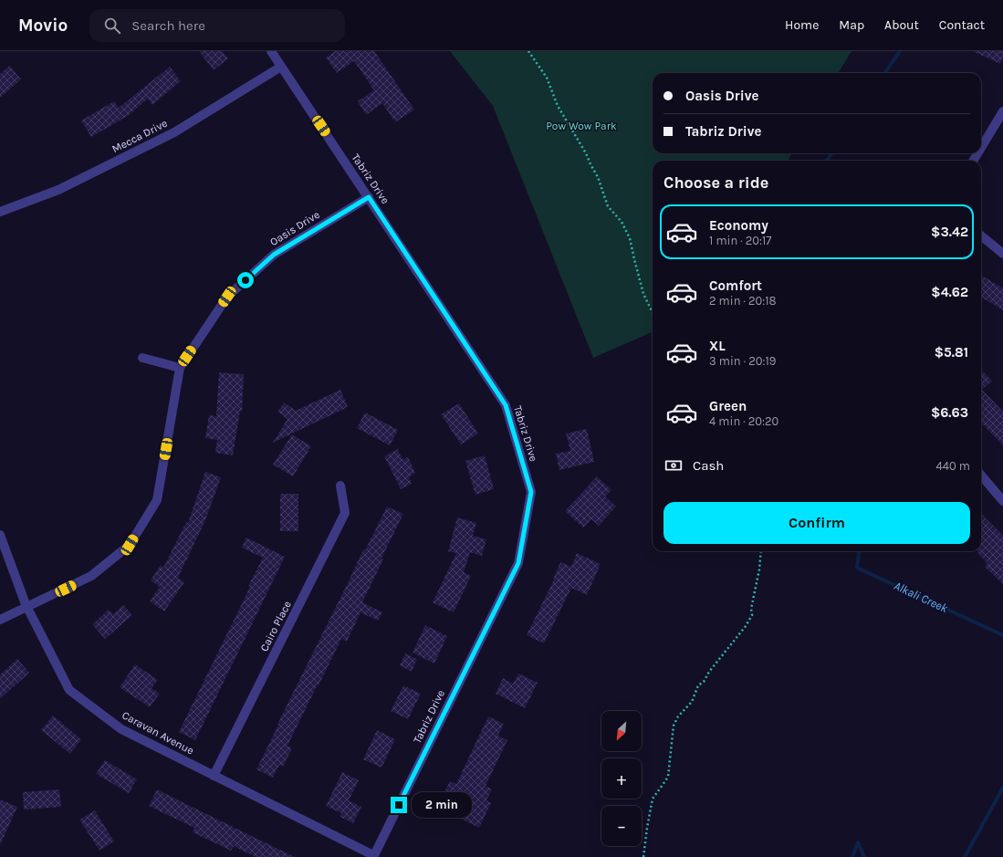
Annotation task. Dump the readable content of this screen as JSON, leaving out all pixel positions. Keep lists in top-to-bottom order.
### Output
{
  "streets": {
    "street": [
      "Mecca Drive",
      "Tabriz Drive",
      "Oasis Drive",
      "Cairo Place",
      "Caravan Avenue"
    ]
  },
  "crossings": [
    ["Mecca Drive", "Tabriz Drive"],
    ["Tabriz Drive", "Oasis Drive"],
    ["Tabriz Drive", "Caravan Avenue"],
    ["Oasis Drive", "Caravan Avenue"],
    ["Cairo Place", "Caravan Avenue"]
  ],
  "water": ["Alkali Creek"],
  "parks": ["Pow Wow Park"],
  "north": "bottom left",
  "page": {
    "header": "Movio",
    "search": "Search here",
    "nav": [
      "Home",
      "Map",
      "About",
      "Contact"
    ],
    "banner": ["Oasis Drive", "Tabriz Drive"],
    "heading": "Choose a ride",
    "list": [
      {
        "name": "Economy",
        "note": "1 min · 20:17",
        "value": "$3.42"
      },
      {
        "name": "Comfort",
        "note": "2 min · 20:18",
        "value": "$4.62"
      },
      {
        "name": "XL",
        "note": "3 min · 20:19",
        "value": "$5.81"
      },
      {
        "name": "Green",
        "note": "4 min · 20:20",
        "value": "$6.63"
      }
    ],
    "pay": ["Cash", "440 m"],
    "buttons": "Confirm",
    "map_buttons": ["+", "−"],
    "bubble": "2 min"
  }
}
